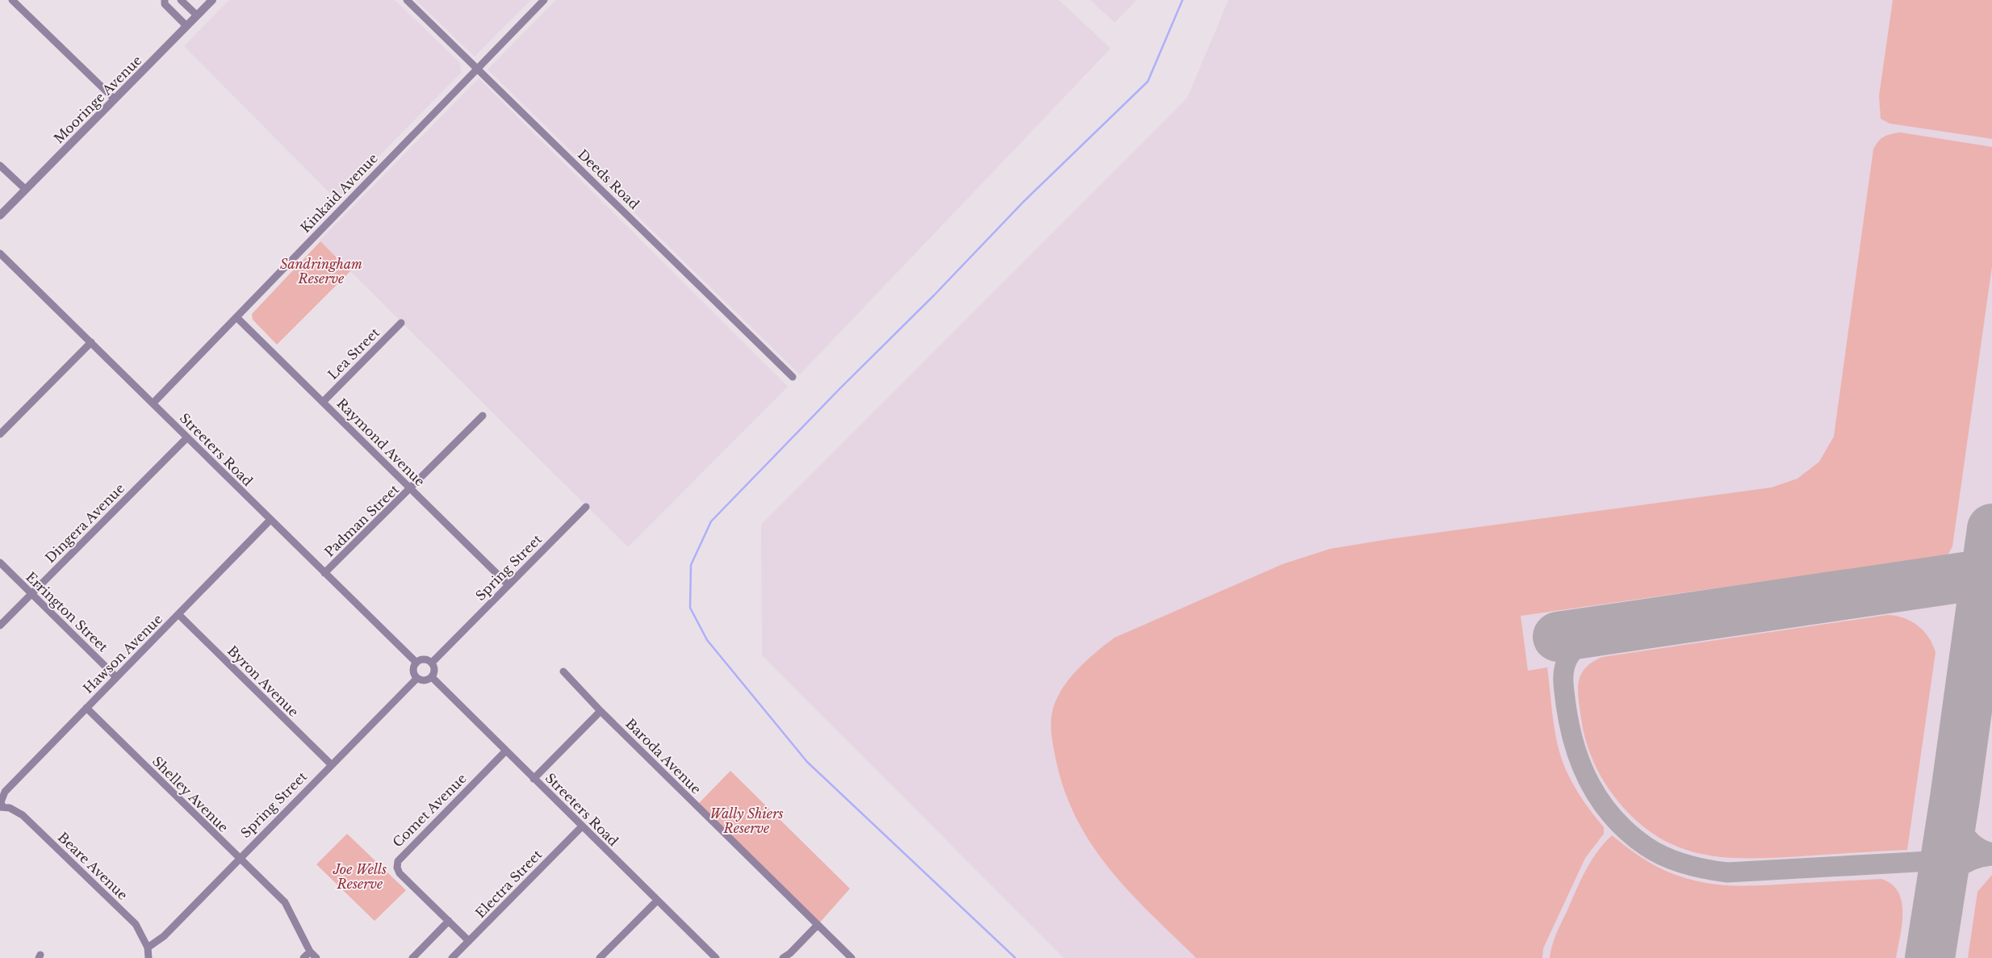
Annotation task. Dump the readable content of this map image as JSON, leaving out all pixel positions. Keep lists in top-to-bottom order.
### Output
{
  "streets": {
    "street": [
      "Mooringe Avenue",
      "Deeds Road",
      "Kinkaid Avenue",
      "Lea Street",
      "Raymond Avenue",
      "Streeters Road",
      "Padman Street",
      "Dingera Avenue",
      "Spring Street",
      "Errington Street",
      "Hawson Avenue",
      "Byron Avenue",
      "Baroda Avenue",
      "Shelley Avenue",
      "Comet Avenue",
      "Beare Avenue",
      "Electra Street"
    ]
  },
  "crossings": [
    ["Deeds Road", "Kinkaid Avenue"],
    ["Kinkaid Avenue", "Raymond Avenue"],
    ["Kinkaid Avenue", "Streeters Road"],
    ["Lea Street", "Raymond Avenue"],
    ["Raymond Avenue", "Padman Street"],
    ["Raymond Avenue", "Spring Street"],
    ["Streeters Road", "Padman Street"],
    ["Streeters Road", "Dingera Avenue"],
    ["Streeters Road", "Spring Street"],
    ["Streeters Road", "Hawson Avenue"],
    ["Streeters Road", "Comet Avenue"],
    ["Streeters Road", "Electra Street"],
    ["Dingera Avenue", "Errington Street"],
    ["Spring Street", "Byron Avenue"],
    ["Spring Street", "Shelley Avenue"],
    ["Spring Street", "Beare Avenue"],
    ["Errington Street", "Hawson Avenue"],
    ["Hawson Avenue", "Byron Avenue"],
    ["Hawson Avenue", "Shelley Avenue"],
    ["Hawson Avenue", "Beare Avenue"],
    ["Comet Avenue", "Electra Street"]
  ],
  "parks": ["Sandringham Reserve", "Wally Shiers Reserve", "Joe Wells Reserve"]
}
